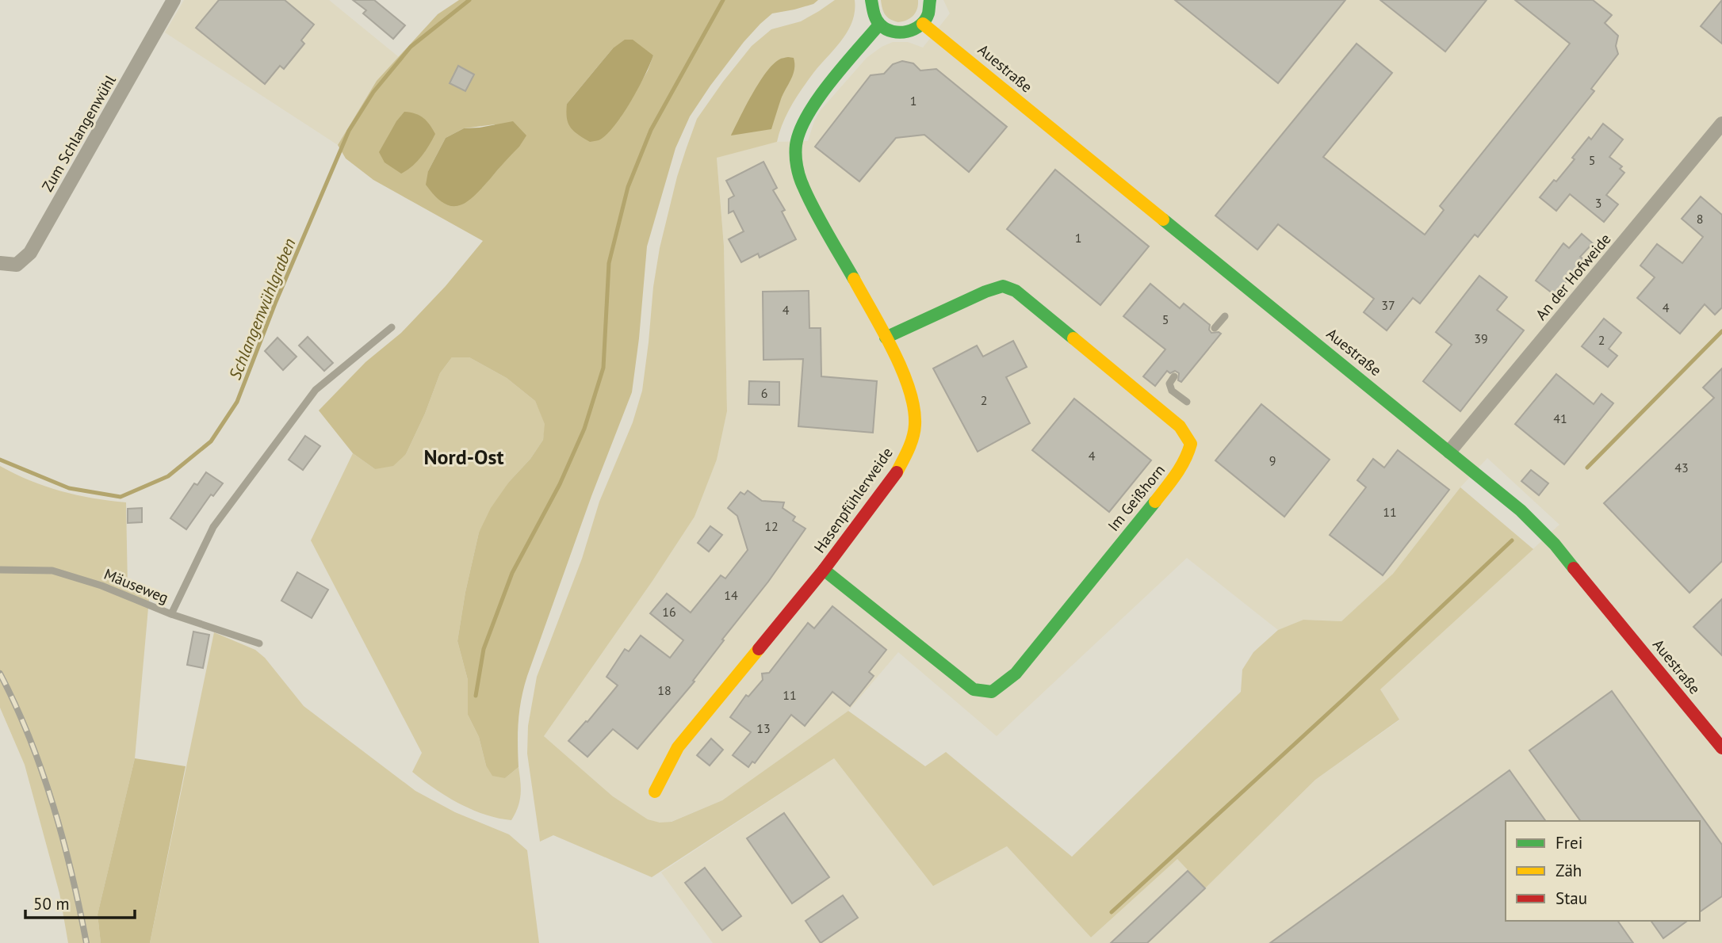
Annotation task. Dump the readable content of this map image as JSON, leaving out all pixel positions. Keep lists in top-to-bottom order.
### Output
{
  "streets": {
    "street": [
      "Auestraße",
      "Zum Schlangenwühl",
      "An der Hofweide",
      "Im Geißhorn",
      "Hasenpfühlerweide"
    ],
    "lane": ["Mäuseweg"]
  },
  "crossings": [
    ["Auestraße", "An der Hofweide"],
    ["Im Geißhorn", "Hasenpfühlerweide"]
  ],
  "districts": ["Nord-Ost"],
  "water": ["Schlangenwühlgraben"],
  "house_numbers": [
    "1",
    "5",
    "3",
    "8",
    "1",
    "37",
    "4",
    "4",
    "5",
    "39",
    "2",
    "6",
    "2",
    "41",
    "4",
    "9",
    "43",
    "11",
    "12",
    "14",
    "16",
    "18",
    "11",
    "13"
  ],
  "legend": ["Frei", "Zäh", "Stau"],
  "scale_bar": "50 m"
}
